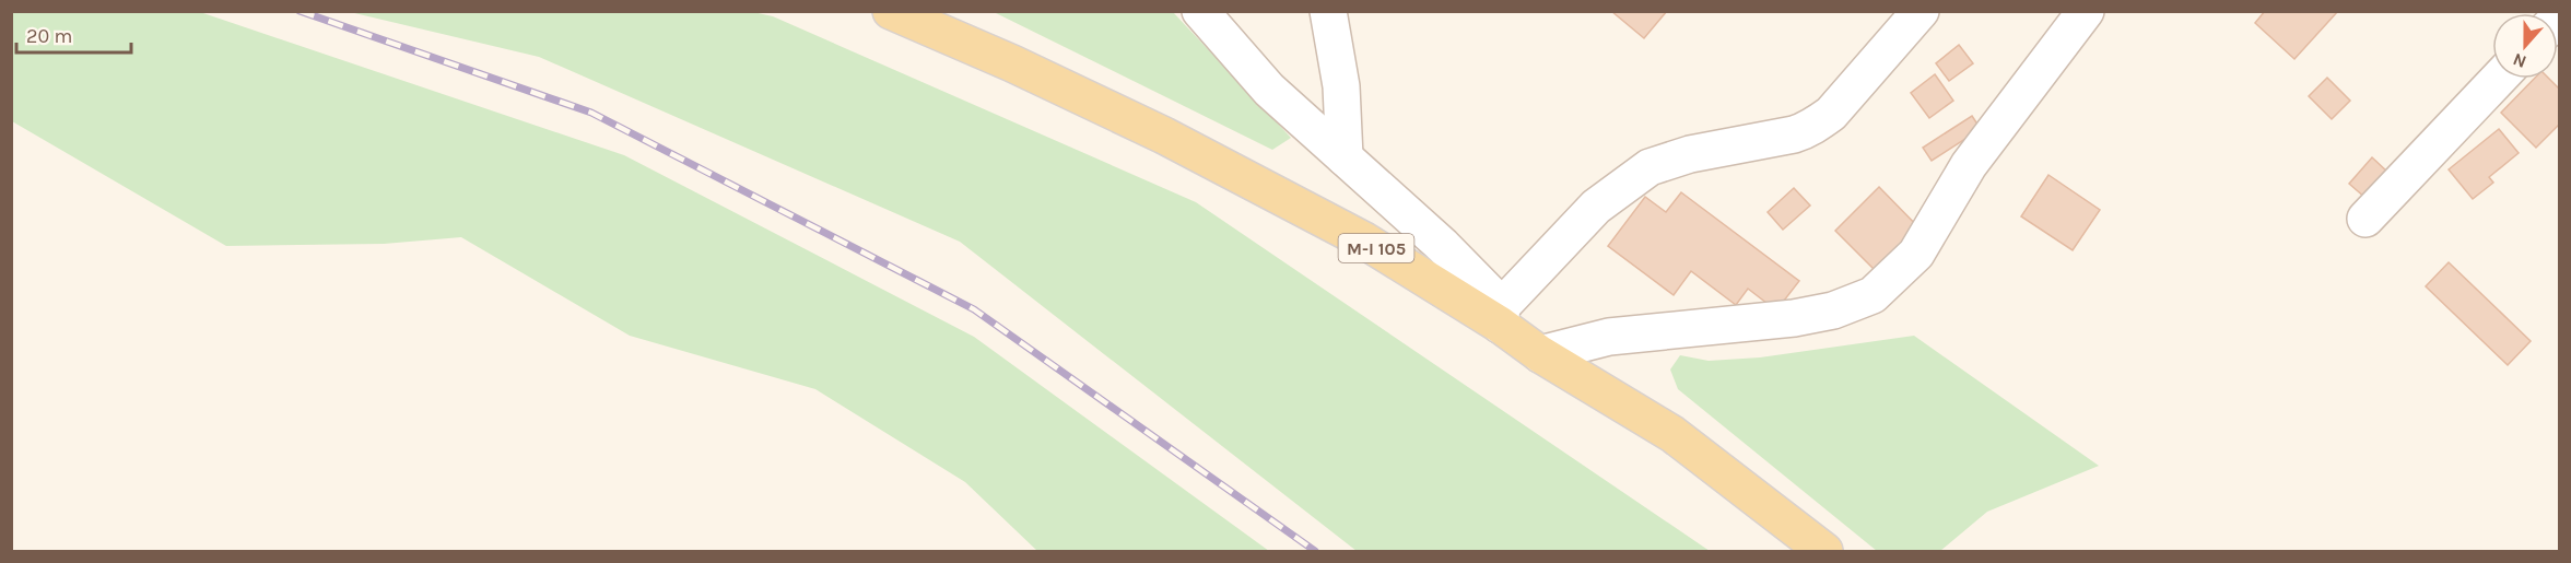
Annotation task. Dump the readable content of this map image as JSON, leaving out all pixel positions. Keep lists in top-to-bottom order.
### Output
{
  "streets": {
    "main road": ["M-I 105"]
  },
  "scale_bar": "20 m",
  "north": "bottom"
}
